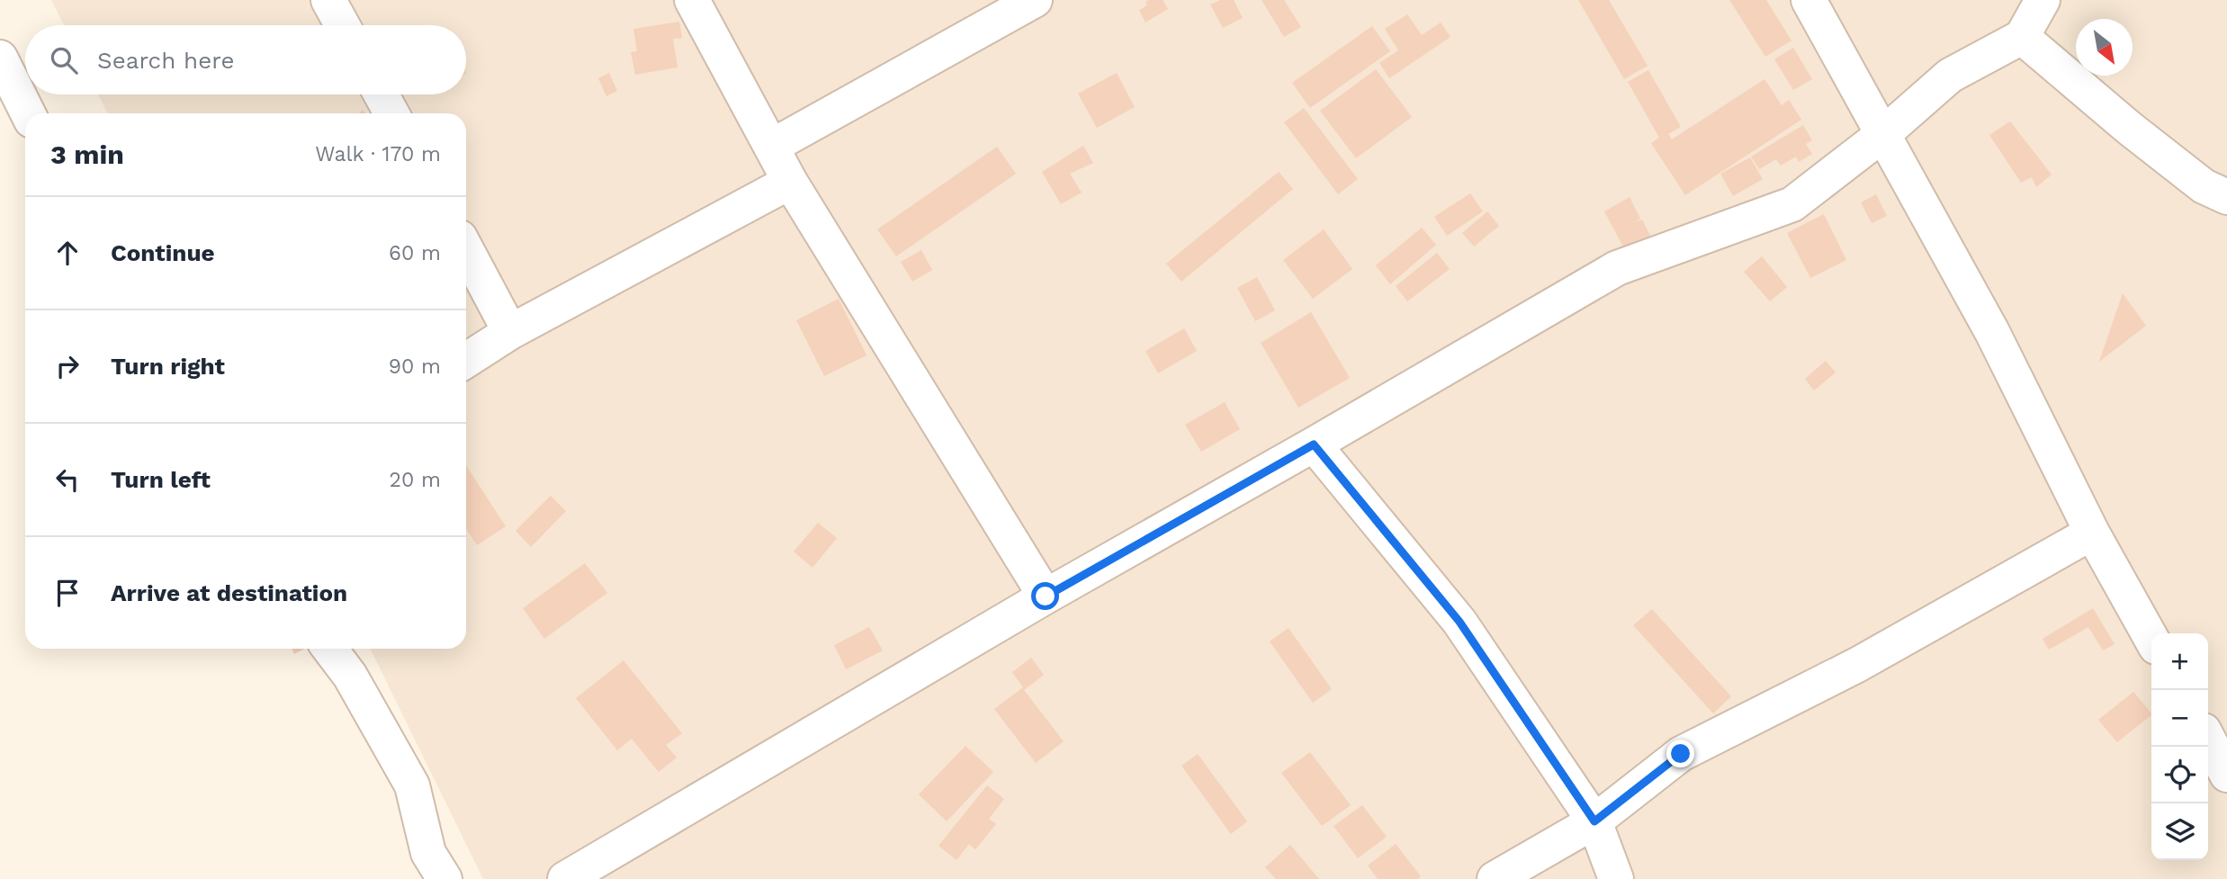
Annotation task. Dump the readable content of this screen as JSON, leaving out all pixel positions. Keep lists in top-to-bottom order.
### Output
{
  "north": "bottom right",
  "page": {
    "search": "Search here",
    "heading": ["3 min", "Walk · 170 m"],
    "list": [
      ["Continue", "60 m"],
      ["Turn right", "90 m"],
      ["Turn left", "20 m"],
      "Arrive at destination"
    ],
    "map_buttons": ["+", "−"]
  }
}
